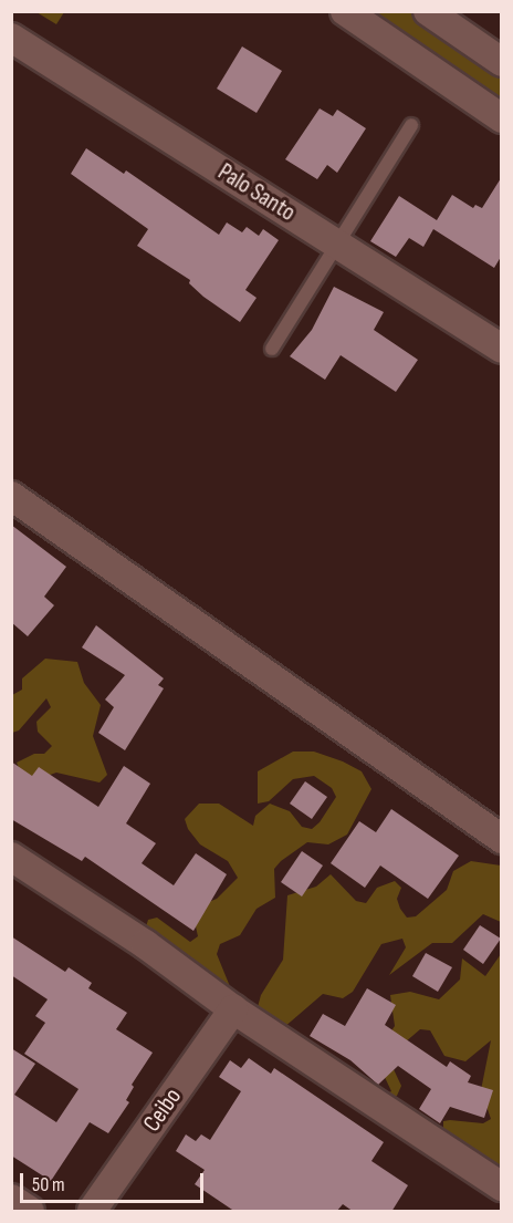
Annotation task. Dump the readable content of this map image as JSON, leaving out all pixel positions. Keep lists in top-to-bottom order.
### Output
{
  "streets": {
    "street": ["Palo Santo", "Ceibo"]
  },
  "scale_bar": "50 m"
}
